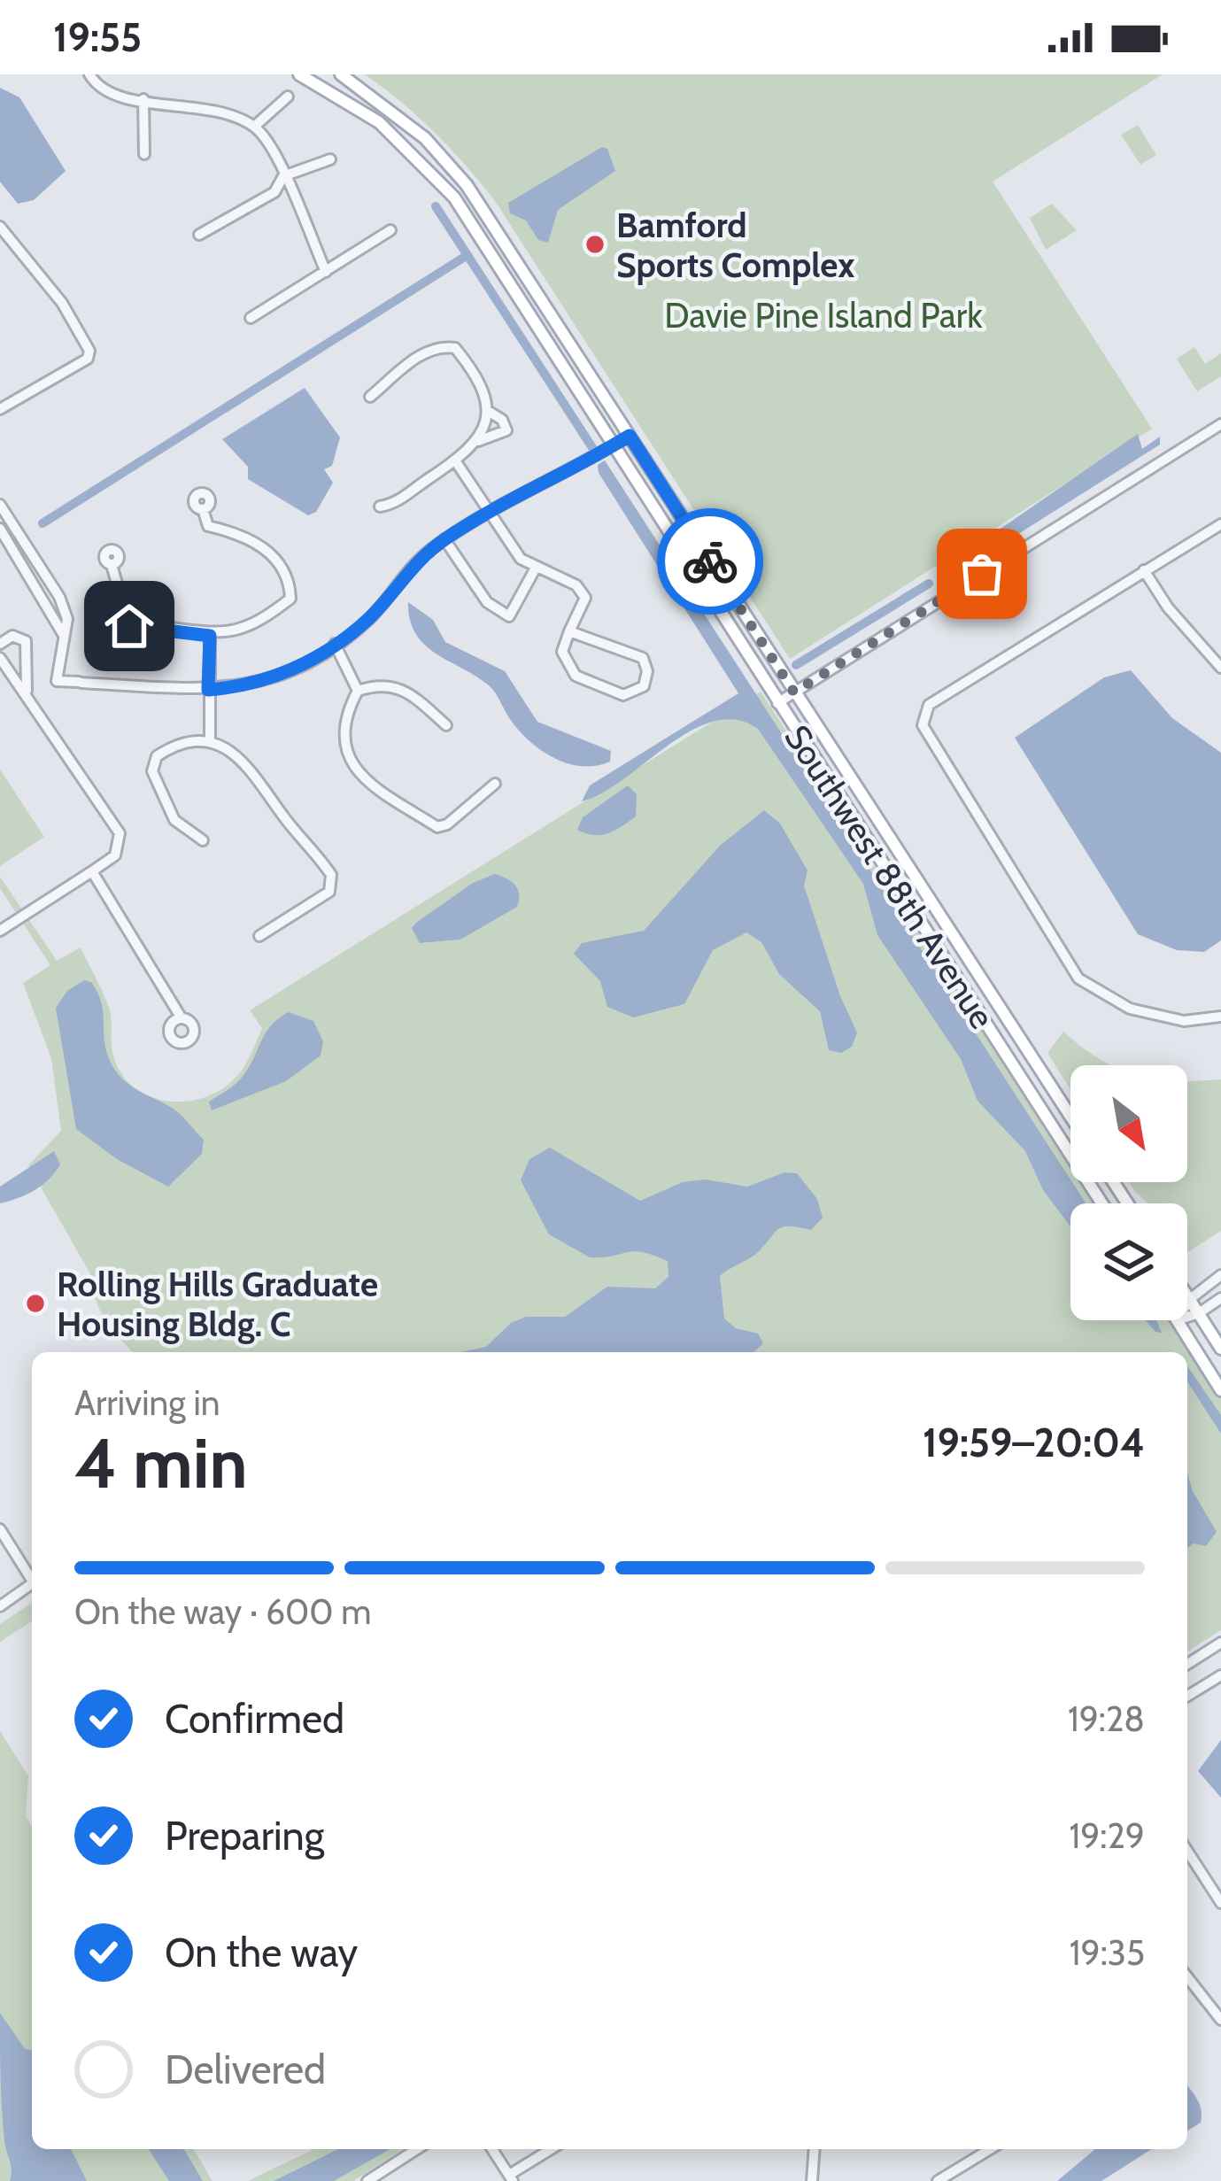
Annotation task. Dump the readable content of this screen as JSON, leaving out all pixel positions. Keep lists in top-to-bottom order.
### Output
{
  "streets": {
    "main road": ["Southwest 88th Avenue"]
  },
  "parks": ["Davie Pine Island Park"],
  "places": ["Bamford Sports Complex", "Rolling Hills Graduate Housing Bldg. C"],
  "north": "bottom right",
  "page": {
    "status": "19:55",
    "heading": ["4 min", "Arriving in", "19:59–20:04"],
    "bar": "On the way · 600 m",
    "list": [
      ["Confirmed", "19:28"],
      ["Preparing", "19:29"],
      ["On the way", "19:35"],
      "Delivered"
    ]
  }
}
